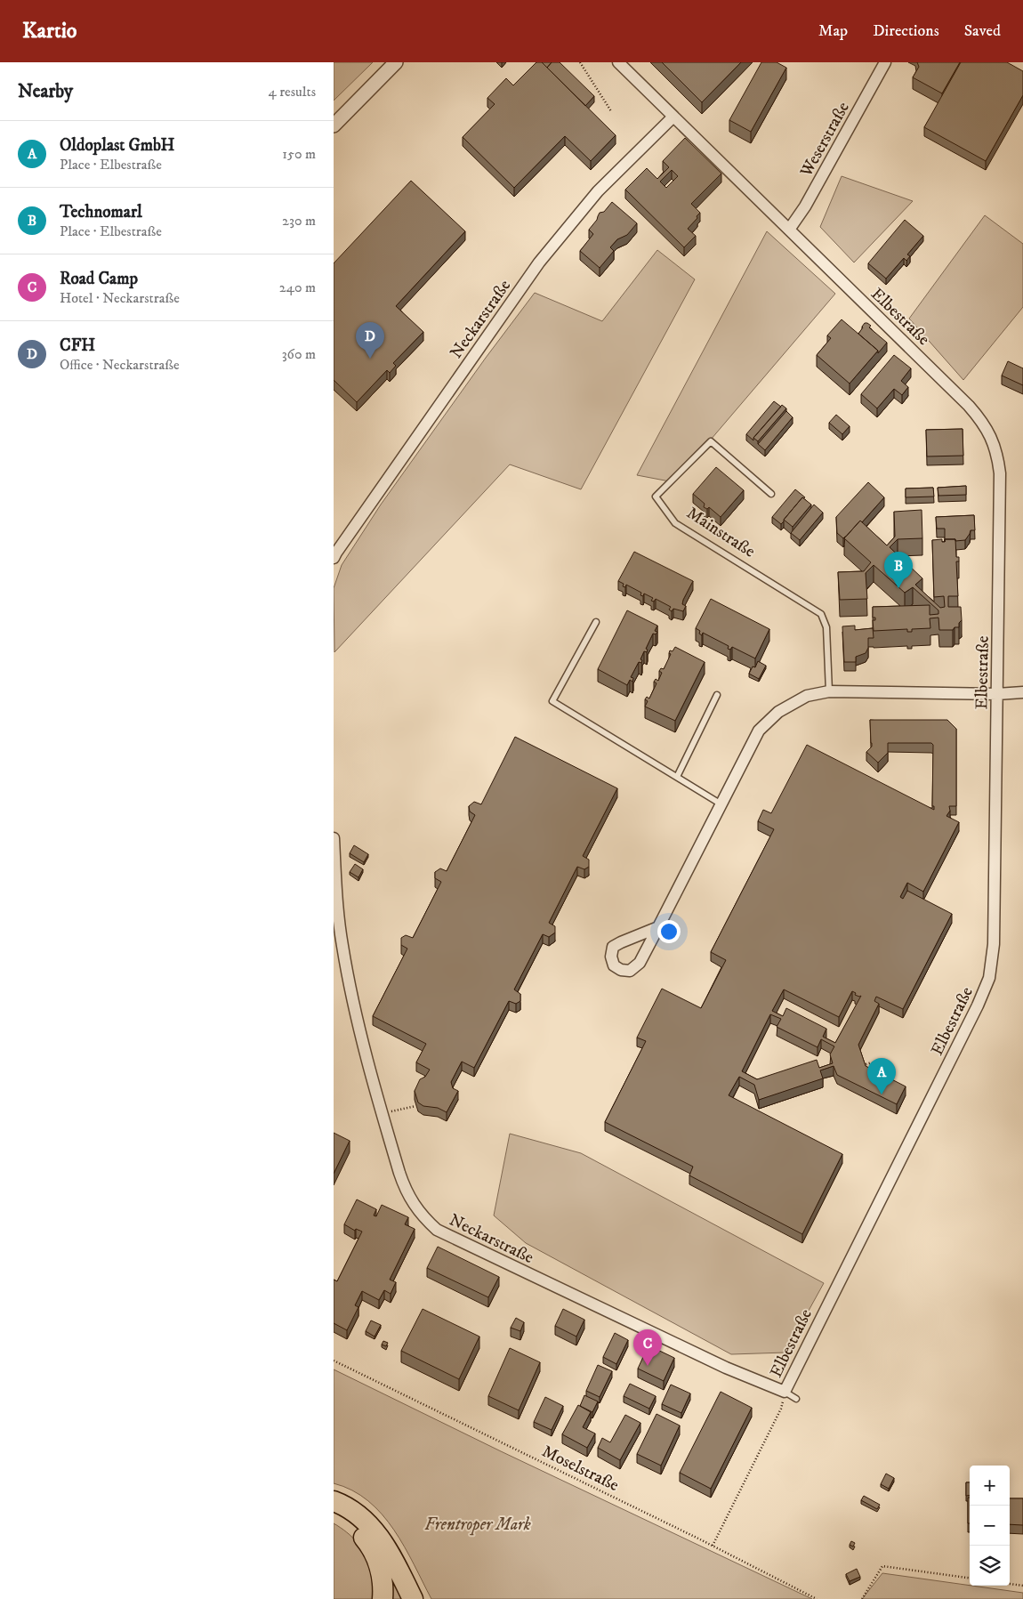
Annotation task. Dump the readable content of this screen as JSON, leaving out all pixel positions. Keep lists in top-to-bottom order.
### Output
{
  "streets": {
    "street": ["Weserstraße", "Elbestraße", "Neckarstraße"],
    "lane": ["Mainstraße"],
    "path": ["Moselstraße"]
  },
  "crossings": [
    ["Weserstraße", "Elbestraße"],
    ["Elbestraße", "Neckarstraße"]
  ],
  "parks": ["Frentroper Mark"],
  "page": {
    "header": "Kartio",
    "nav": ["Map", "Directions", "Saved"],
    "heading": ["Nearby", "4 results"],
    "list": [
      {
        "mark": "A",
        "name": "Oldoplast GmbH",
        "note": "Place · Elbestraße",
        "value": "150 m"
      },
      {
        "mark": "B",
        "name": "Technomarl",
        "note": "Place · Elbestraße",
        "value": "230 m"
      },
      {
        "mark": "C",
        "name": "Road Camp",
        "note": "Hotel · Neckarstraße",
        "value": "240 m"
      },
      {
        "mark": "D",
        "name": "CFH",
        "note": "Office · Neckarstraße",
        "value": "360 m"
      }
    ],
    "pins": [
      "D",
      "B",
      "A",
      "C"
    ],
    "map_buttons": ["+", "−"]
  }
}
